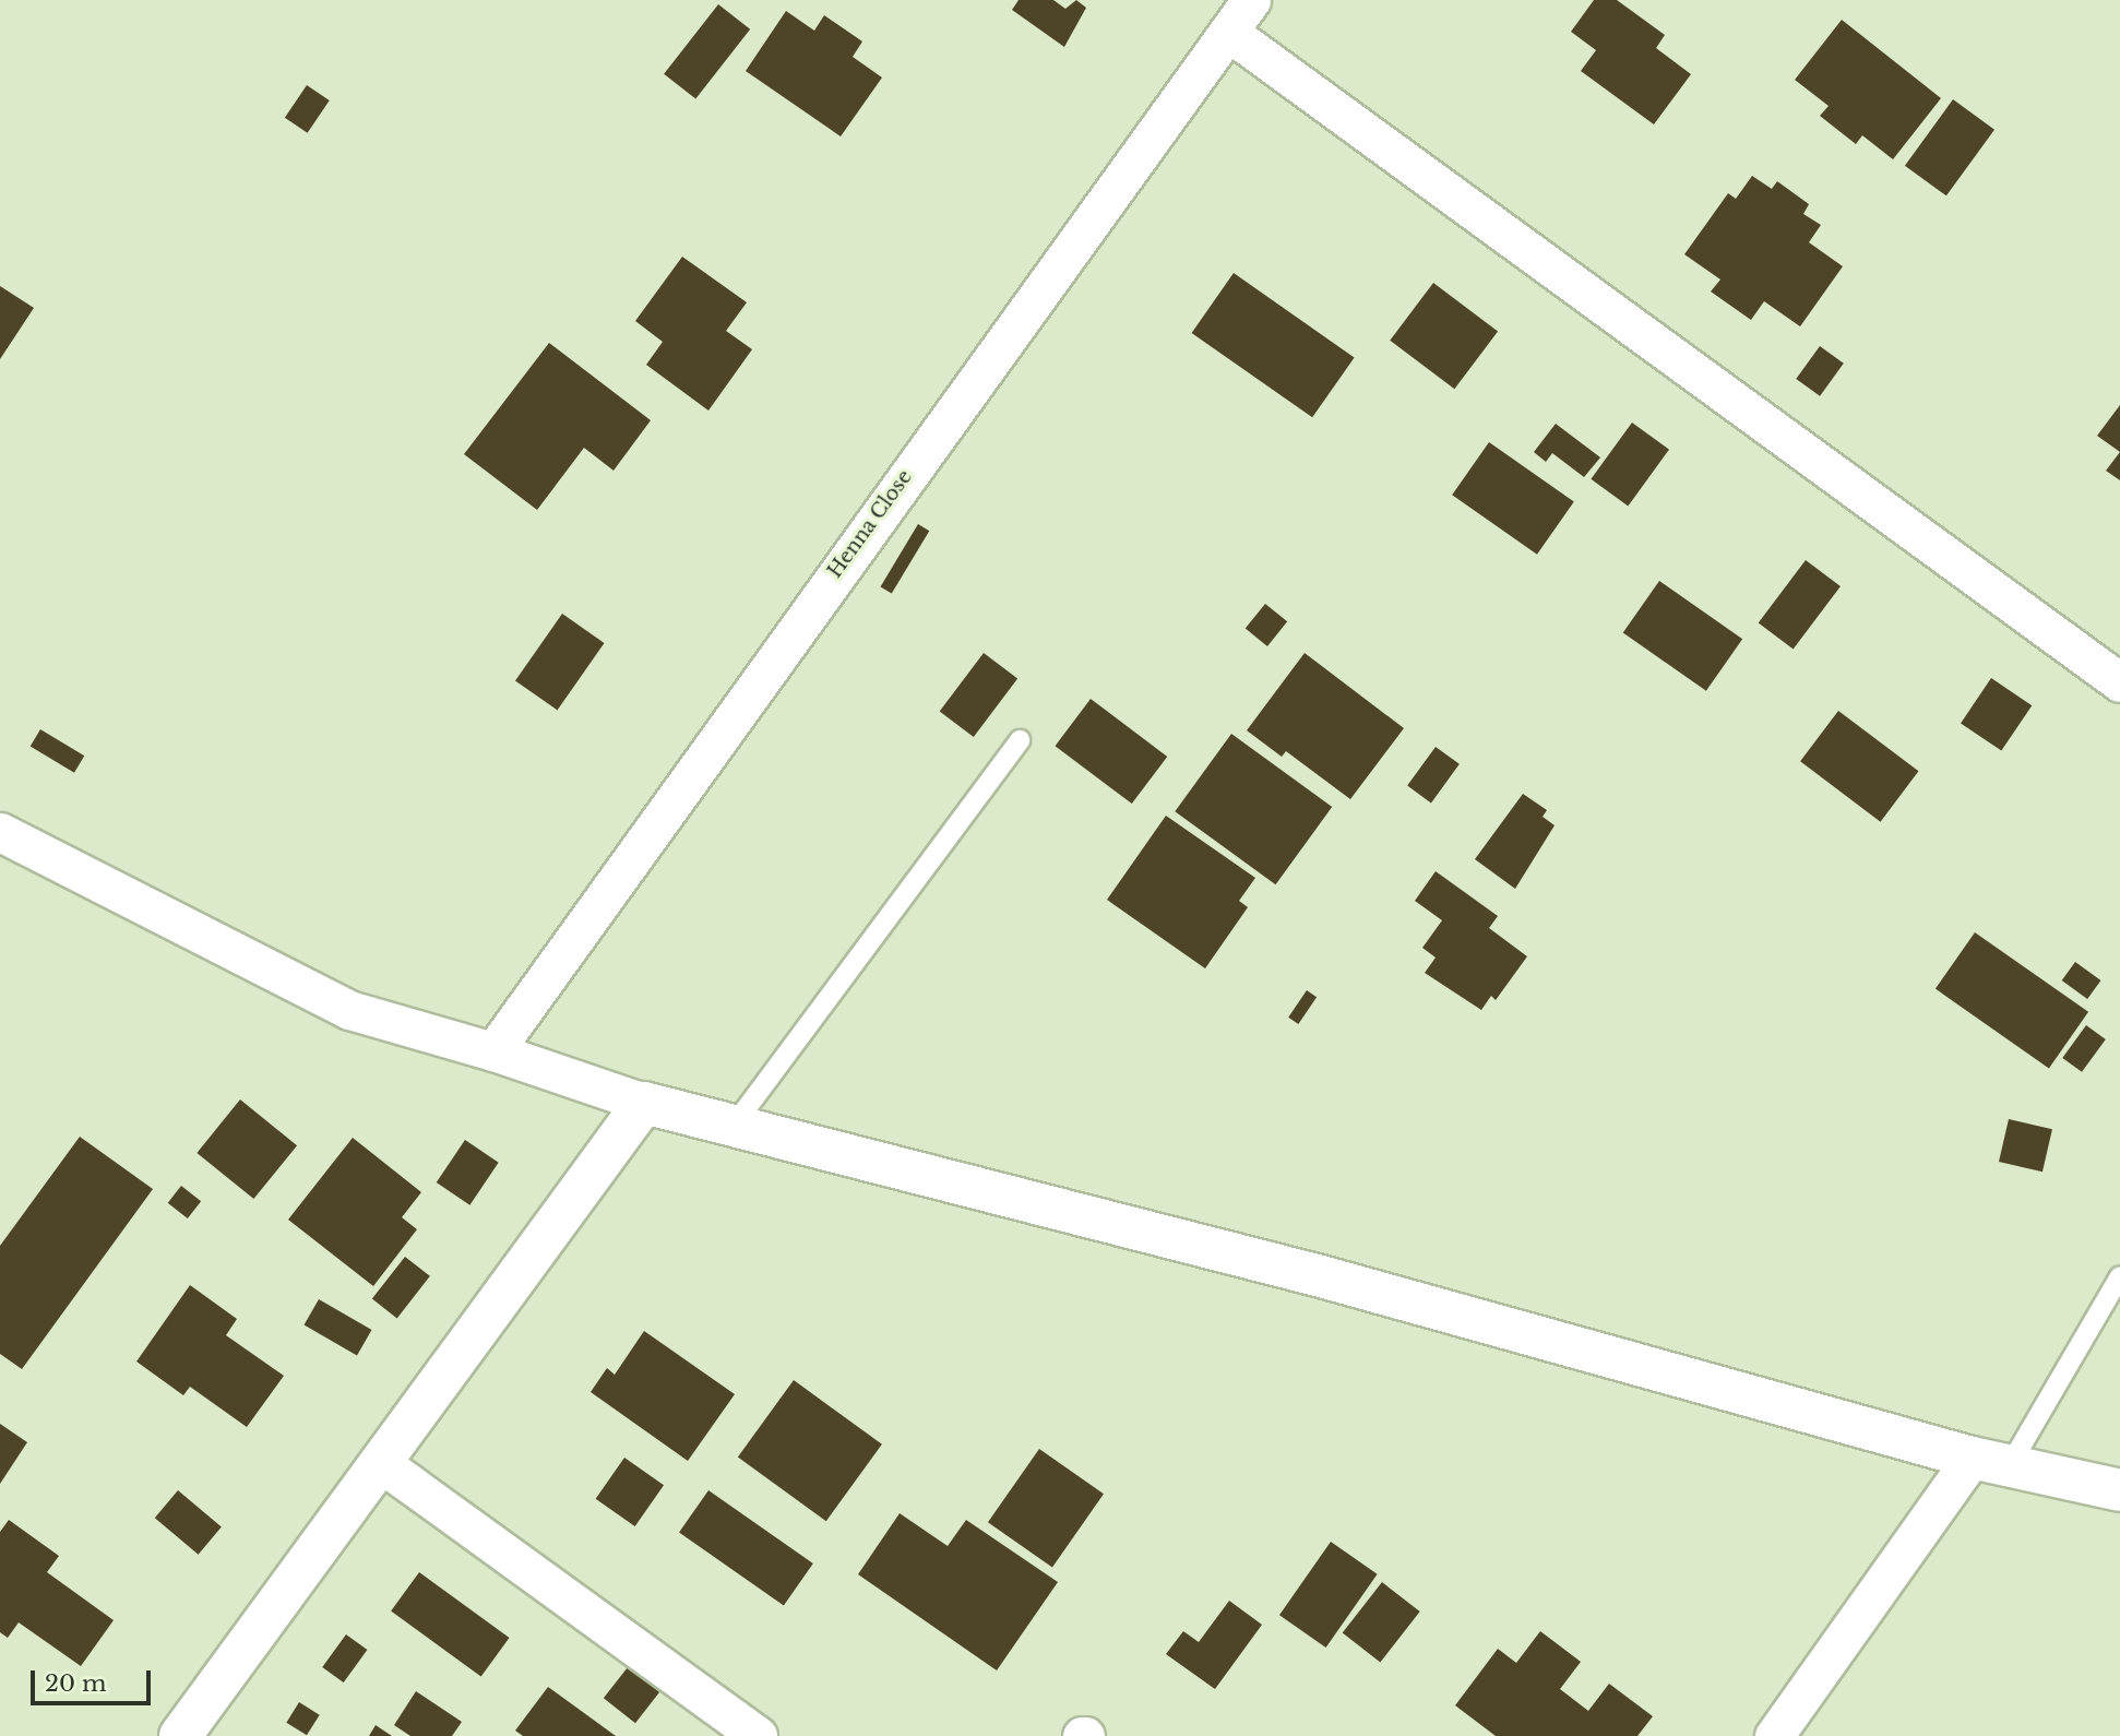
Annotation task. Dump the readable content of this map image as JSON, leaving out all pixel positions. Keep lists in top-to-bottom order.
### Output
{
  "streets": {
    "street": ["Henna Close"]
  },
  "scale_bar": "20 m"
}
